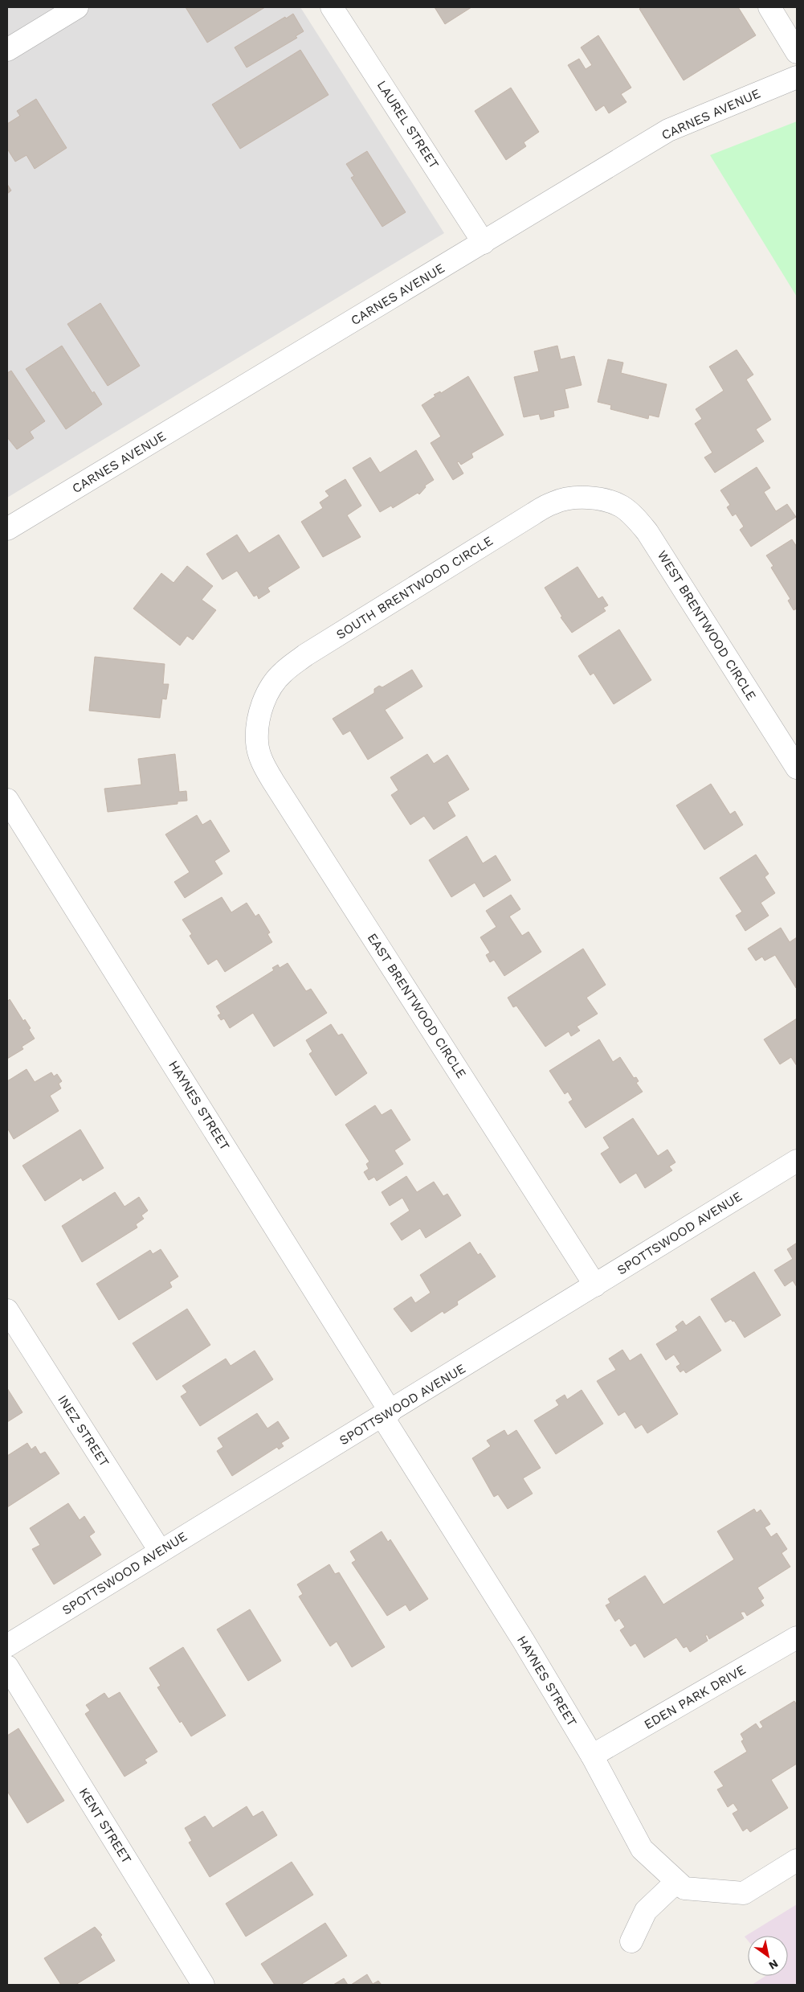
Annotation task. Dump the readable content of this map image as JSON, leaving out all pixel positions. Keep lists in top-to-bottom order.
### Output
{
  "streets": {
    "street": [
      "CARNES AVENUE",
      "LAUREL STREET",
      "SOUTH BRENTWOOD CIRCLE",
      "WEST BRENTWOOD CIRCLE",
      "EAST BRENTWOOD CIRCLE",
      "HAYNES STREET",
      "SPOTTSWOOD AVENUE",
      "INEZ STREET",
      "EDEN PARK DRIVE",
      "KENT STREET"
    ]
  },
  "crossings": [
    ["CARNES AVENUE", "LAUREL STREET"],
    ["SOUTH BRENTWOOD CIRCLE", "WEST BRENTWOOD CIRCLE"],
    ["SOUTH BRENTWOOD CIRCLE", "EAST BRENTWOOD CIRCLE"],
    ["EAST BRENTWOOD CIRCLE", "SPOTTSWOOD AVENUE"],
    ["HAYNES STREET", "SPOTTSWOOD AVENUE"],
    ["HAYNES STREET", "EDEN PARK DRIVE"],
    ["SPOTTSWOOD AVENUE", "INEZ STREET"]
  ],
  "north": "bottom right"
}
